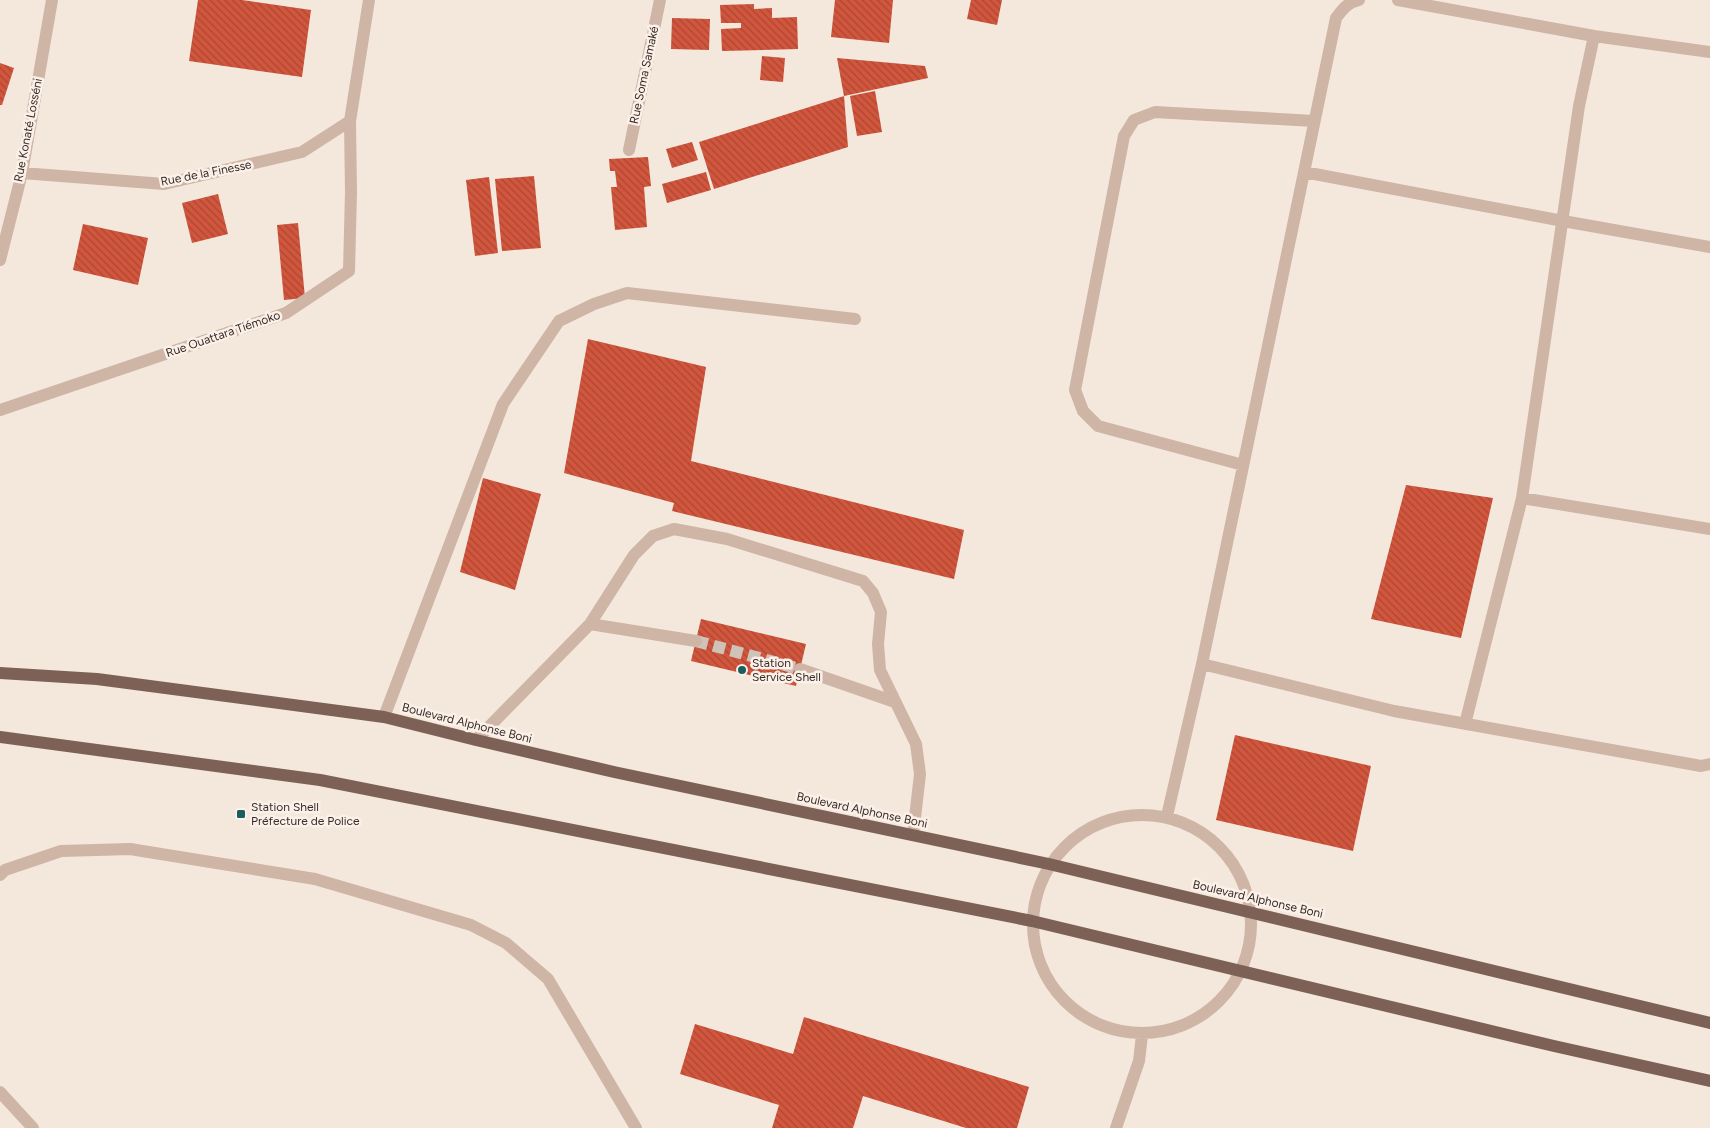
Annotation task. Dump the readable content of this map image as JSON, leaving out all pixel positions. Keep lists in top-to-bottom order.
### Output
{
  "streets": {
    "main road": ["Boulevard Alphonse Boni"],
    "street": [
      "Rue Soma Samaké",
      "Rue Konaté Losséni",
      "Rue de la Finesse",
      "Rue Ouattara Tiémoko"
    ]
  },
  "crossings": [
    ["Rue Konaté Losséni", "Rue de la Finesse"],
    ["Rue de la Finesse", "Rue Ouattara Tiémoko"]
  ],
  "places": {
    "other": ["Station Service Shell"],
    "transit": ["Station Shell Préfecture de Police"]
  }
}
